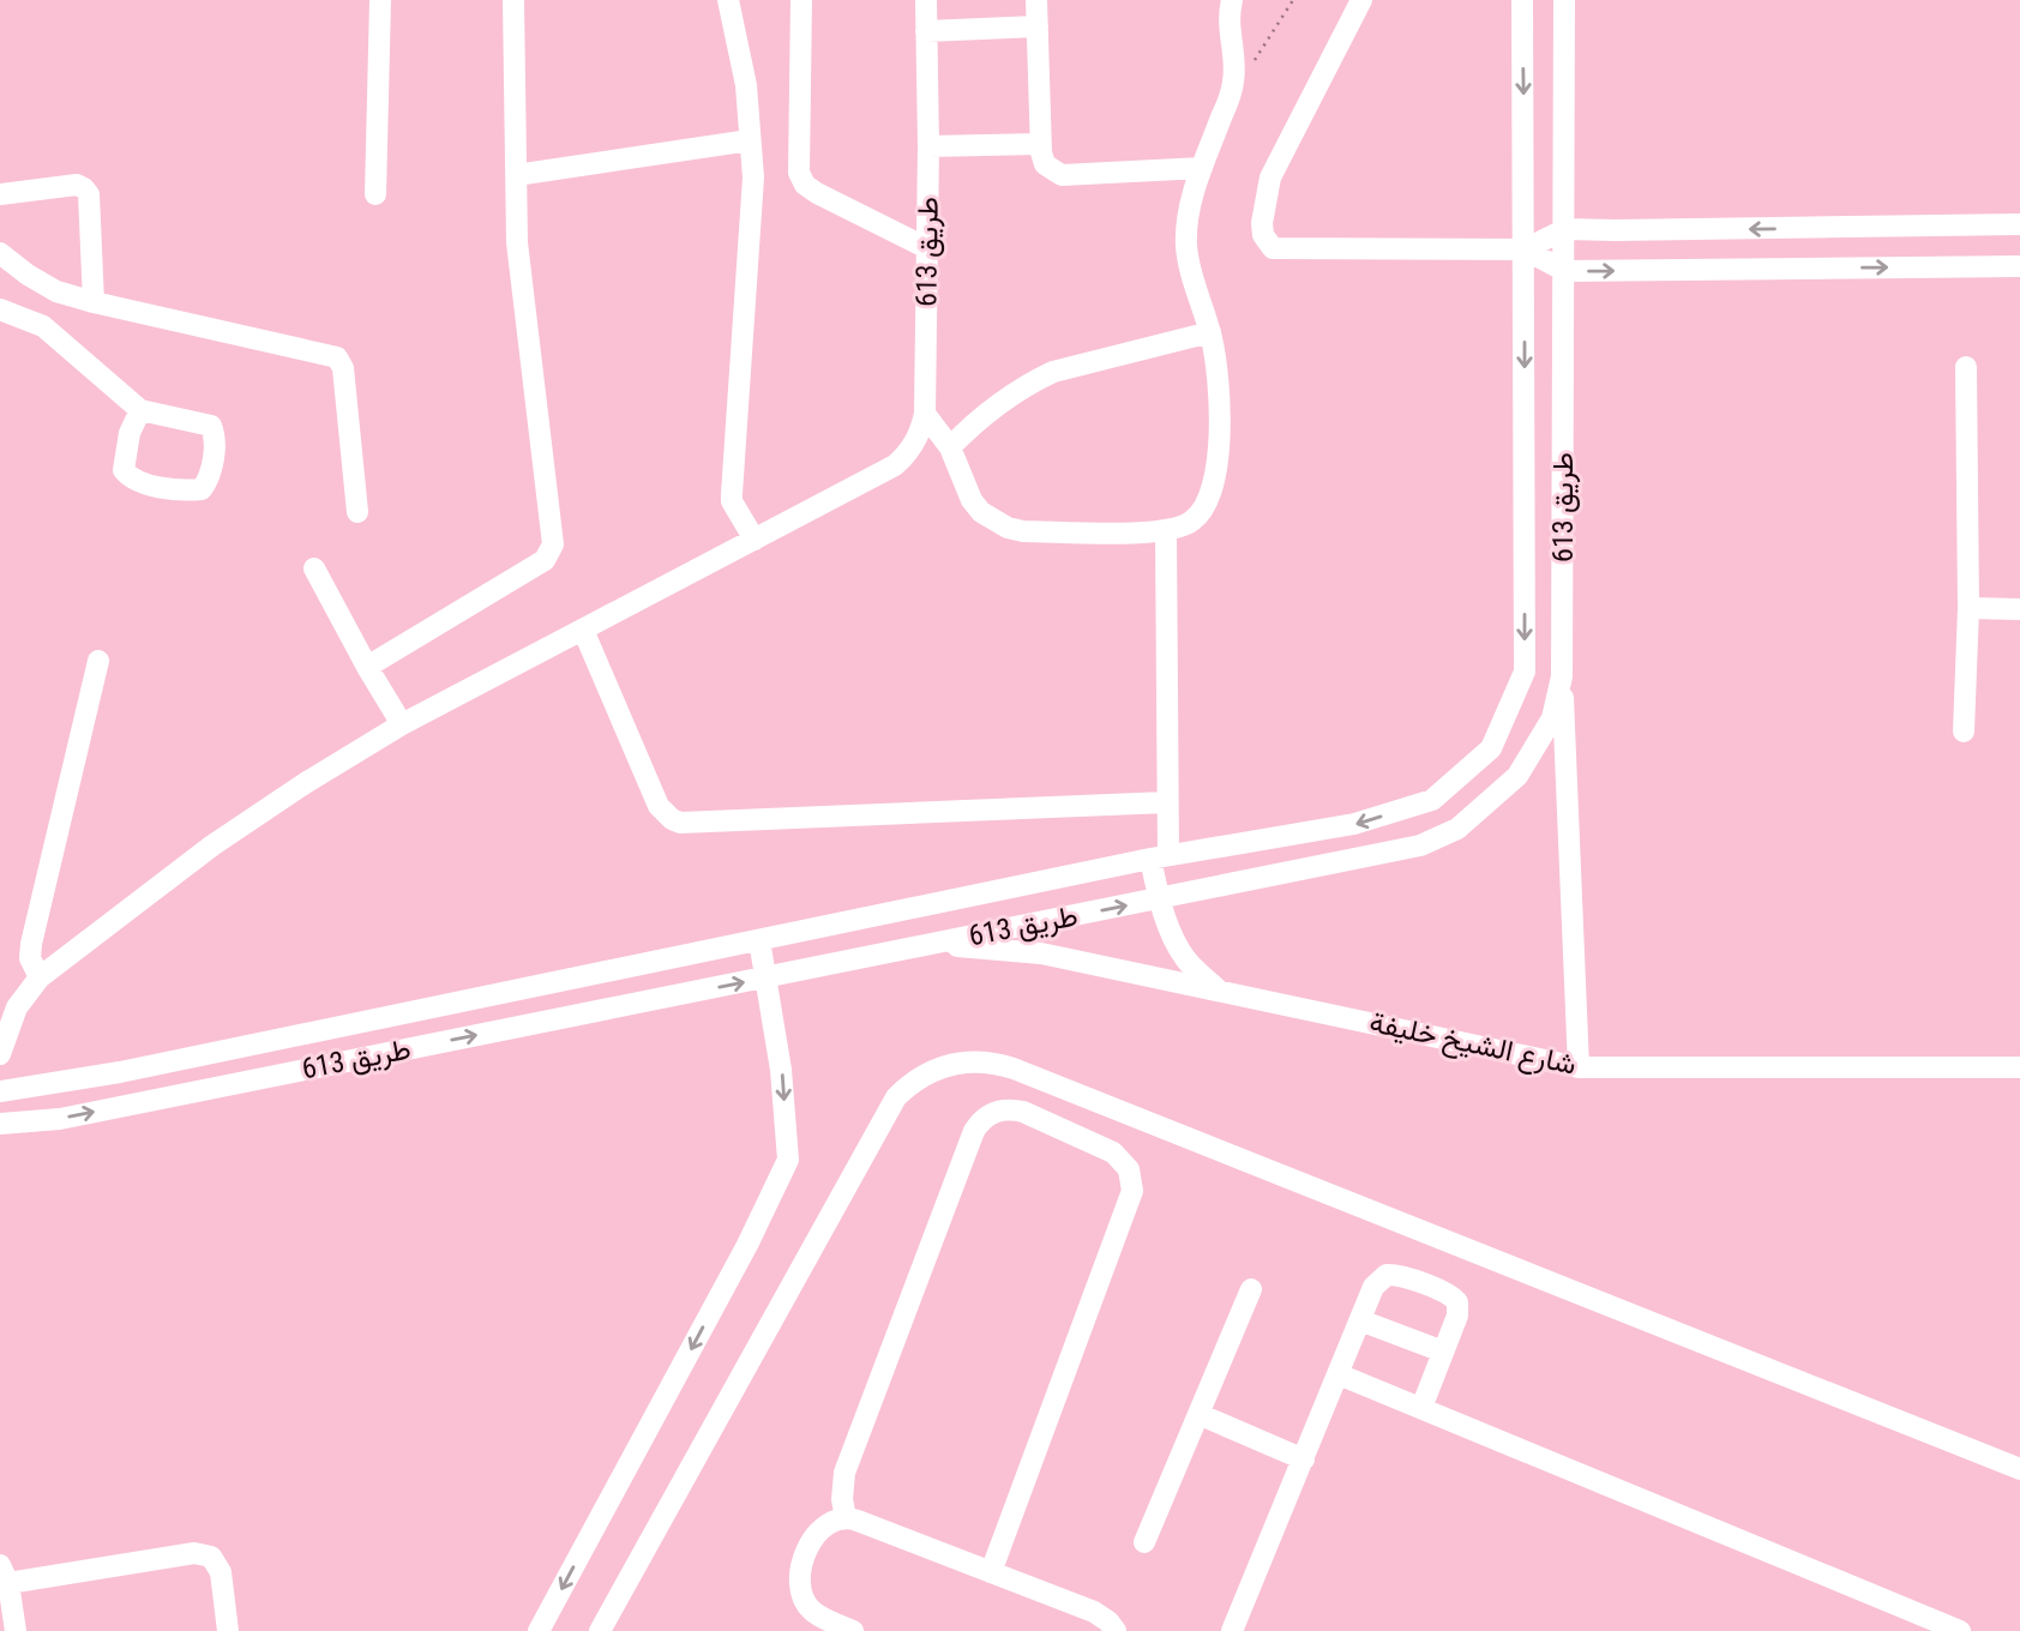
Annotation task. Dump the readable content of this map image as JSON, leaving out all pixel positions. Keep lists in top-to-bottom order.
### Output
{
  "streets": {
    "street": ["طريق 613", "شارع الشيخ خليفة"]
  },
  "crossings": [
    ["طريق 613", "شارع الشيخ خليفة"]
  ]
}
